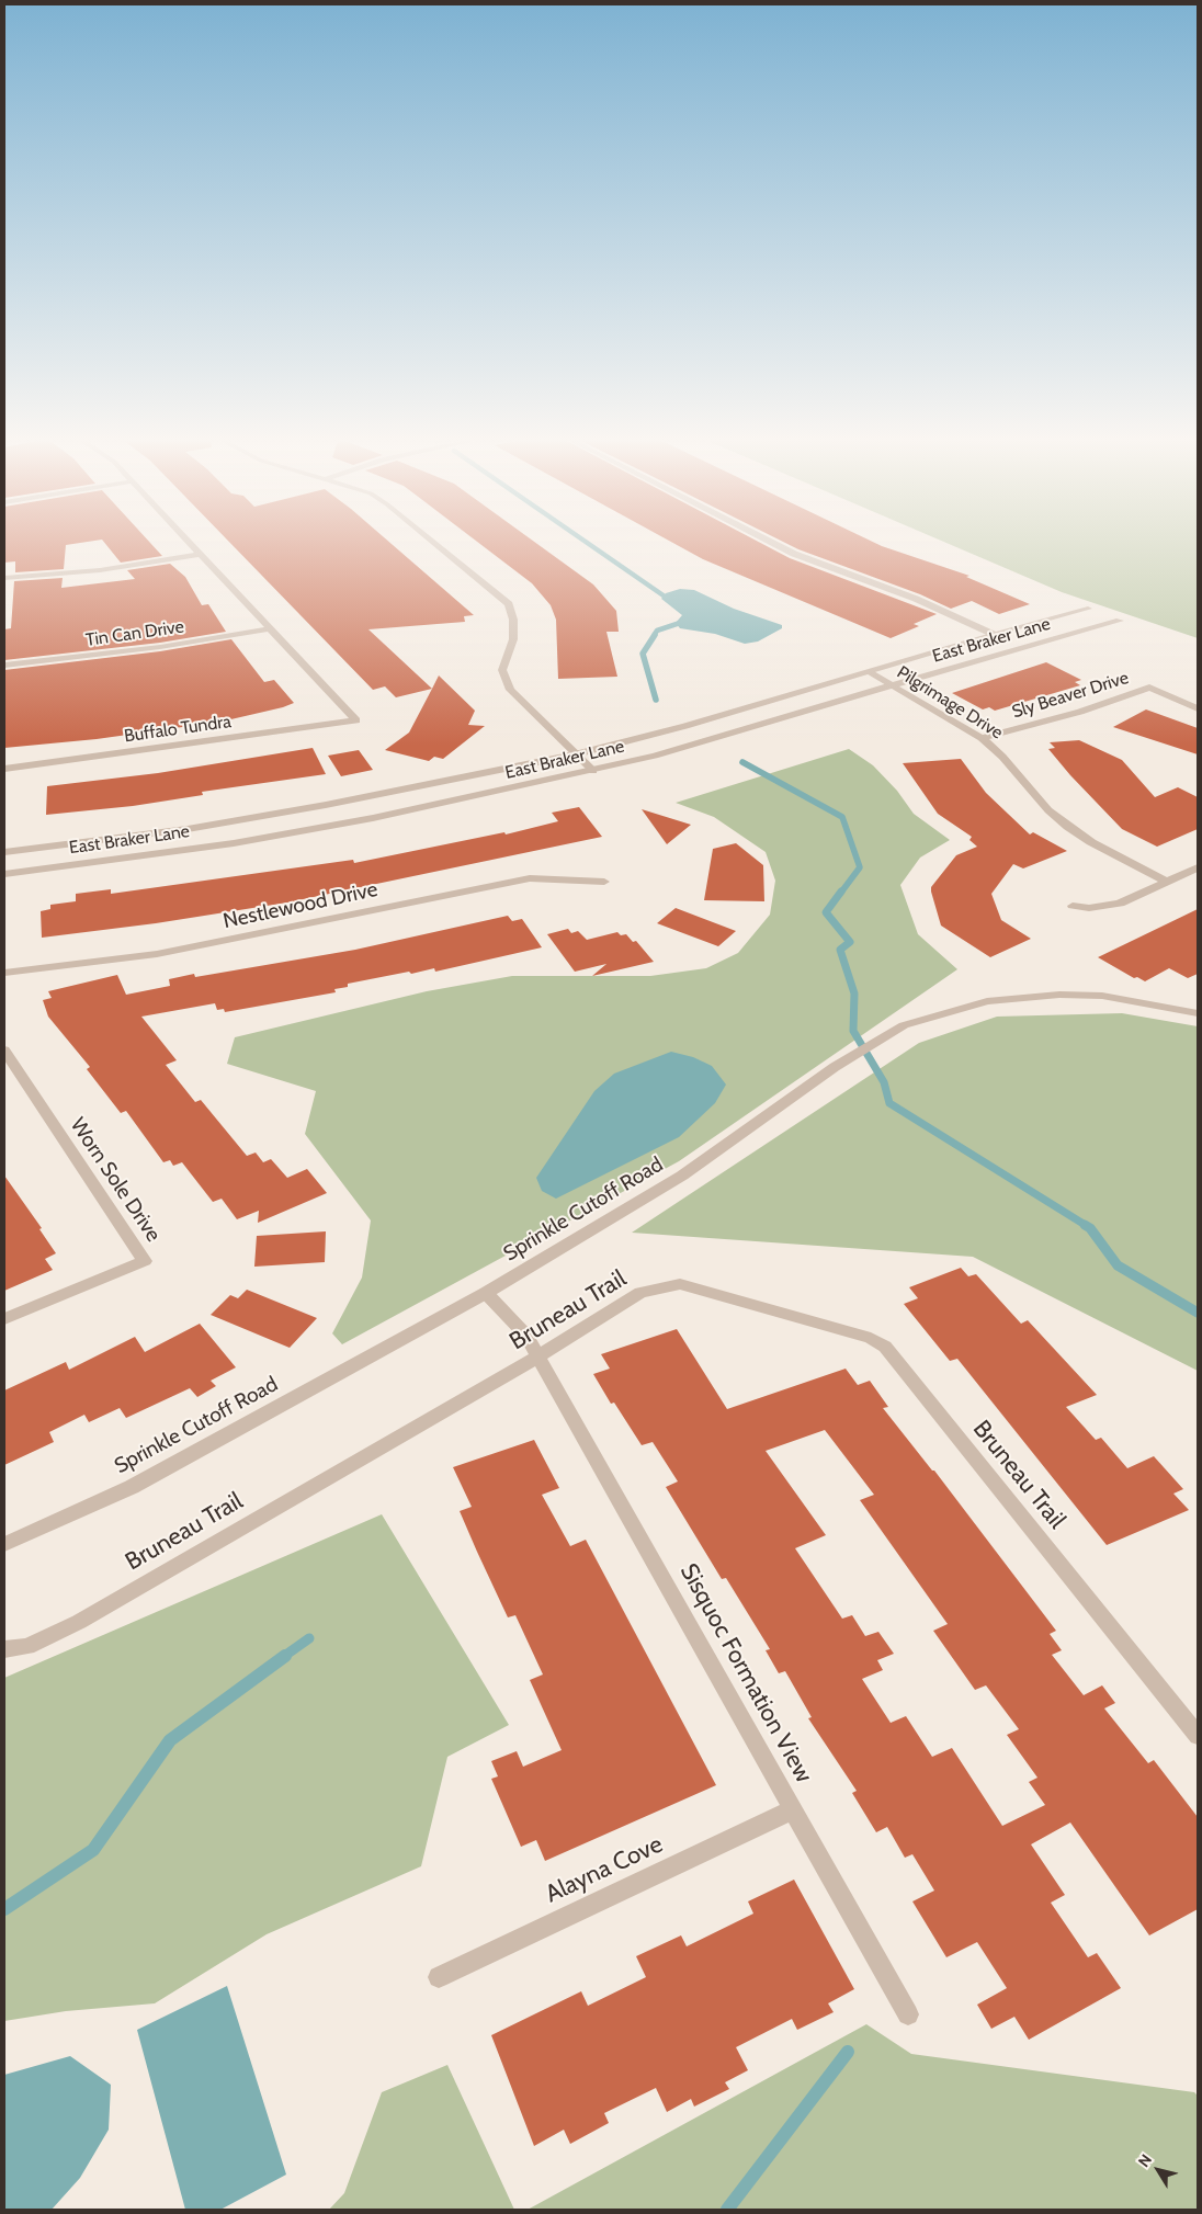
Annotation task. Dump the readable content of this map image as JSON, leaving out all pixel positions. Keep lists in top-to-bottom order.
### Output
{
  "streets": {
    "street": [
      "Tin Can Drive",
      "East Braker Lane",
      "Sly Beaver Drive",
      "Pilgrimage Drive",
      "Buffalo Tundra",
      "Nestlewood Drive",
      "Worn Sole Drive",
      "Sprinkle Cutoff Road",
      "Bruneau Trail",
      "Sisquoc Formation View",
      "Alayna Cove"
    ]
  },
  "crossings": [
    ["Tin Can Drive", "Buffalo Tundra"],
    ["East Braker Lane", "Pilgrimage Drive"],
    ["Sly Beaver Drive", "Pilgrimage Drive"],
    ["Sprinkle Cutoff Road", "Sisquoc Formation View"],
    ["Bruneau Trail", "Sisquoc Formation View"],
    ["Sisquoc Formation View", "Alayna Cove"]
  ],
  "north": "top left"
}
